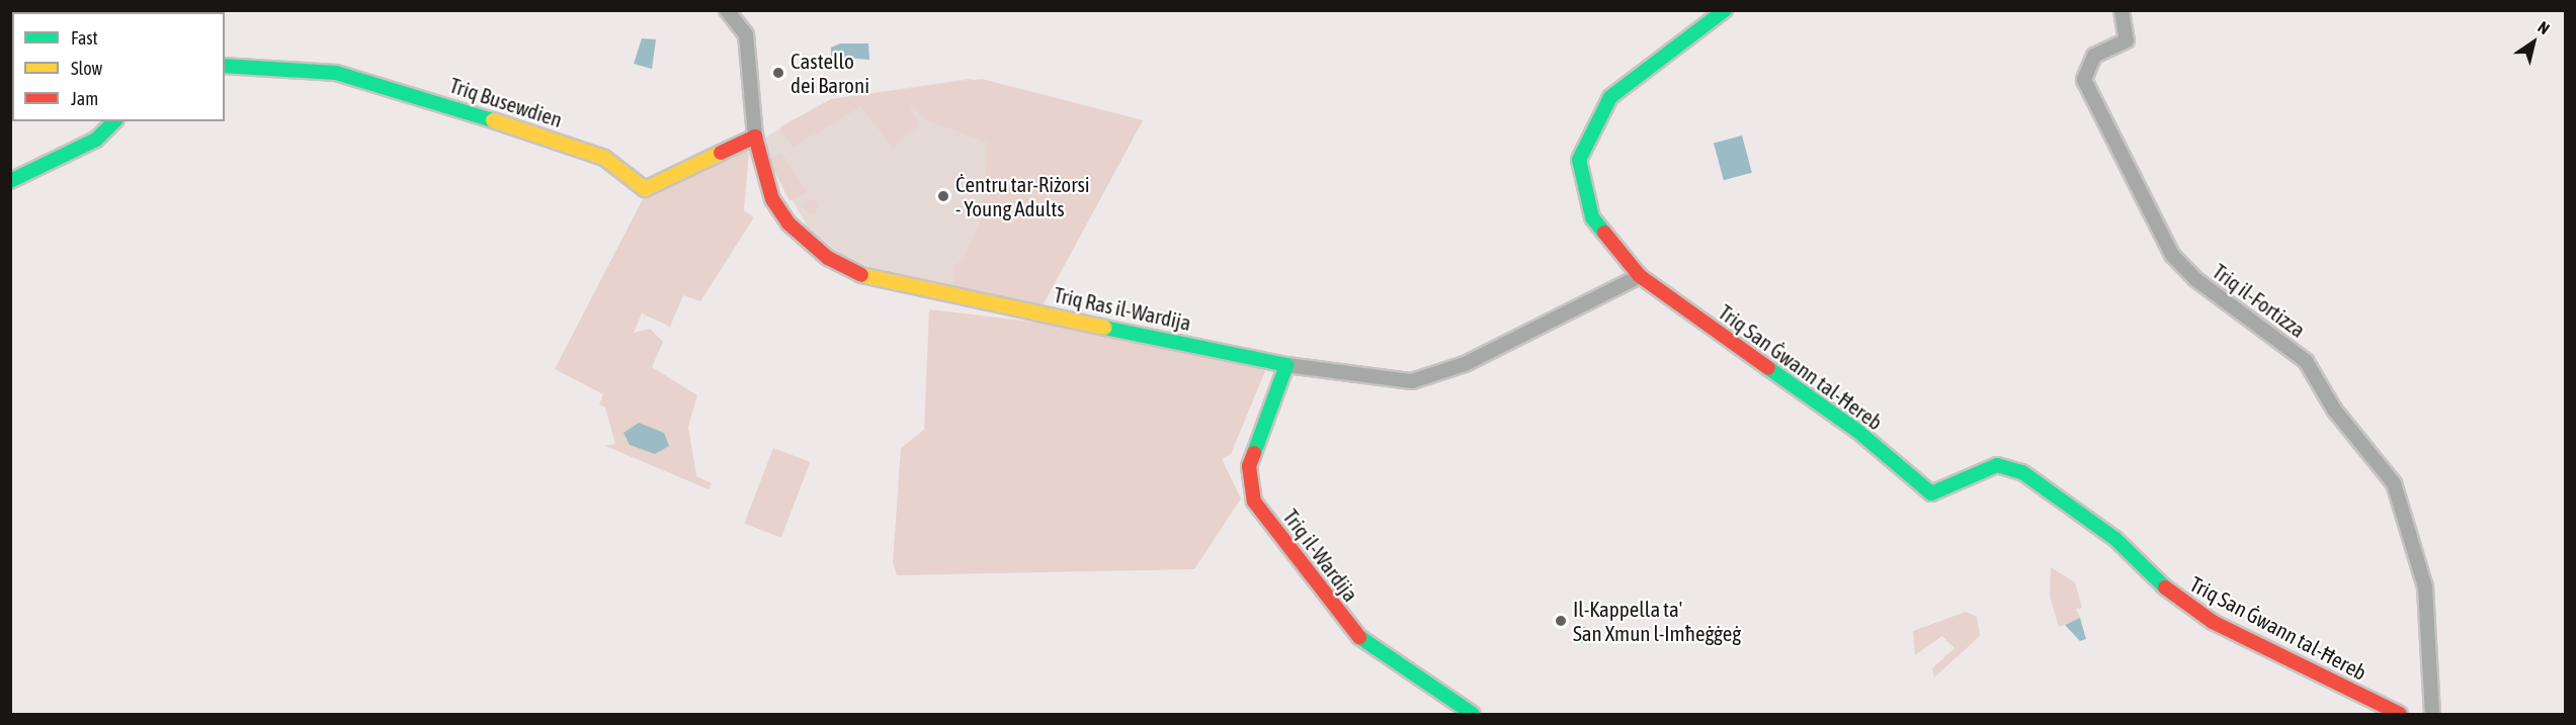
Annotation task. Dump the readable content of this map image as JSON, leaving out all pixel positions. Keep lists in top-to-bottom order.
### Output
{
  "streets": {
    "street": [
      "Triq Busewdien",
      "Triq il-Fortizza",
      "Triq Ras il-Wardija",
      "Triq San Ġwann tal-Ħereb",
      "Triq il-Wardija"
    ]
  },
  "crossings": [
    ["Triq Busewdien", "Triq Ras il-Wardija"],
    ["Triq Ras il-Wardija", "Triq San Ġwann tal-Ħereb"],
    ["Triq Ras il-Wardija", "Triq il-Wardija"]
  ],
  "places": ["Castello dei Baroni", "Ċentru tar-Riżorsi - Young Adults", "Il-Kappella ta' San Xmun l-Imħeġġeġ"],
  "legend": ["Fast", "Slow", "Jam"],
  "north": "top right"
}
